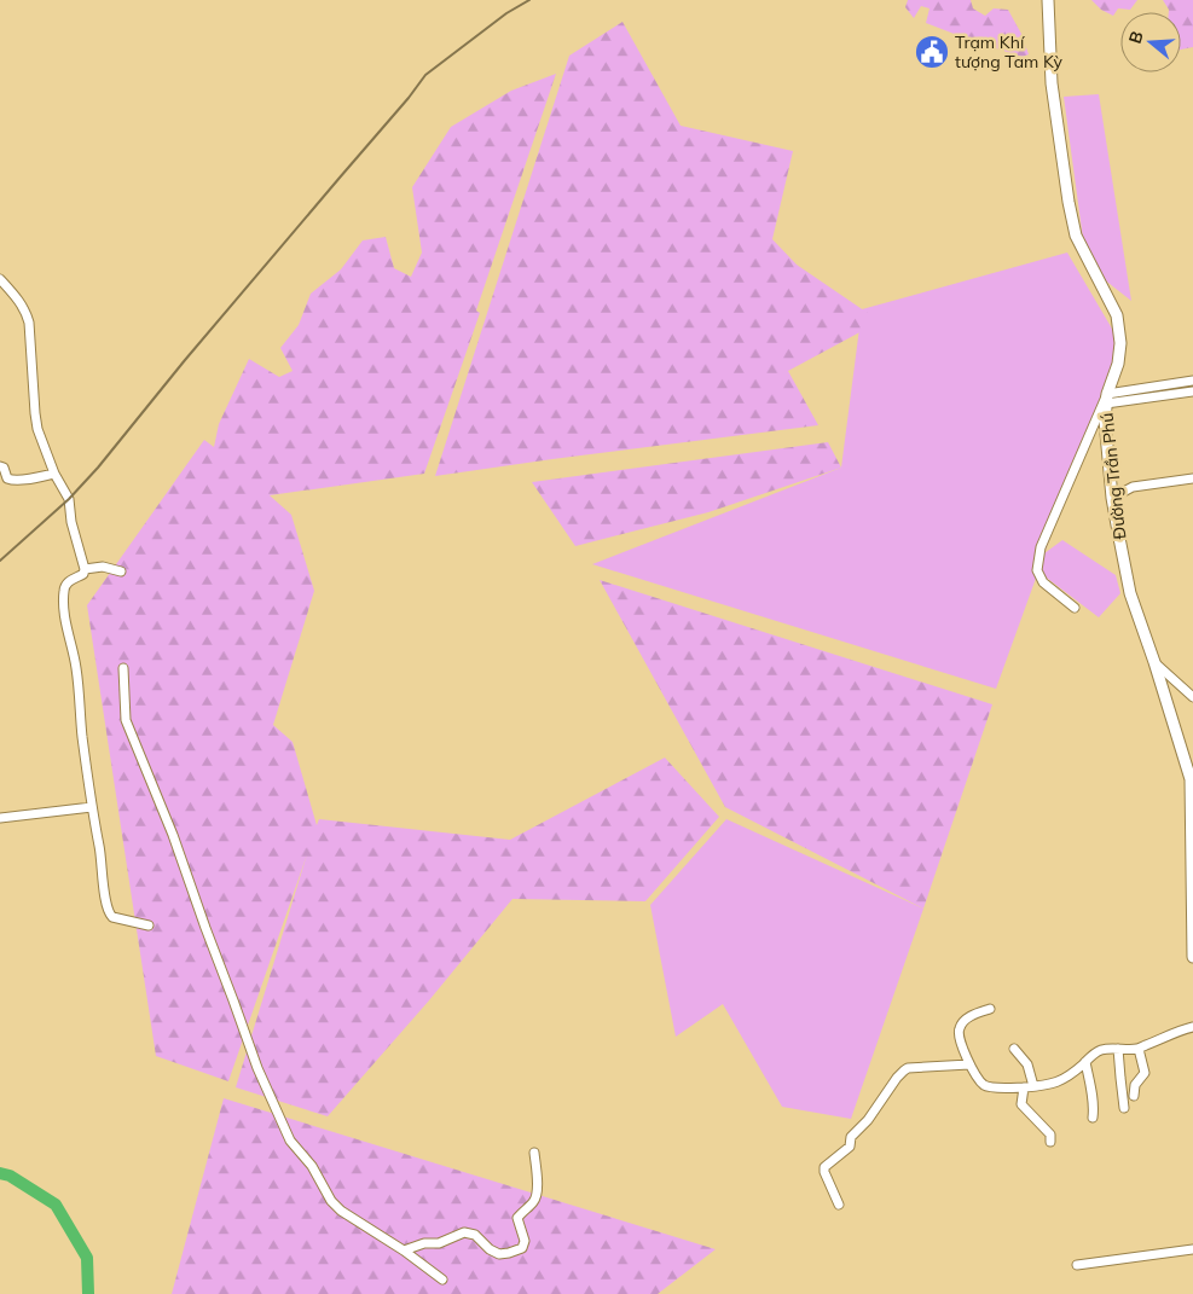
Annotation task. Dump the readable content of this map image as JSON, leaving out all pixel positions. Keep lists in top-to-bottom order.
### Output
{
  "streets": {
    "main road": ["Đường Trần Phú"]
  },
  "places": {
    "public building": ["Trạm Khí tượng Tam Kỳ"]
  },
  "north": "left"
}
